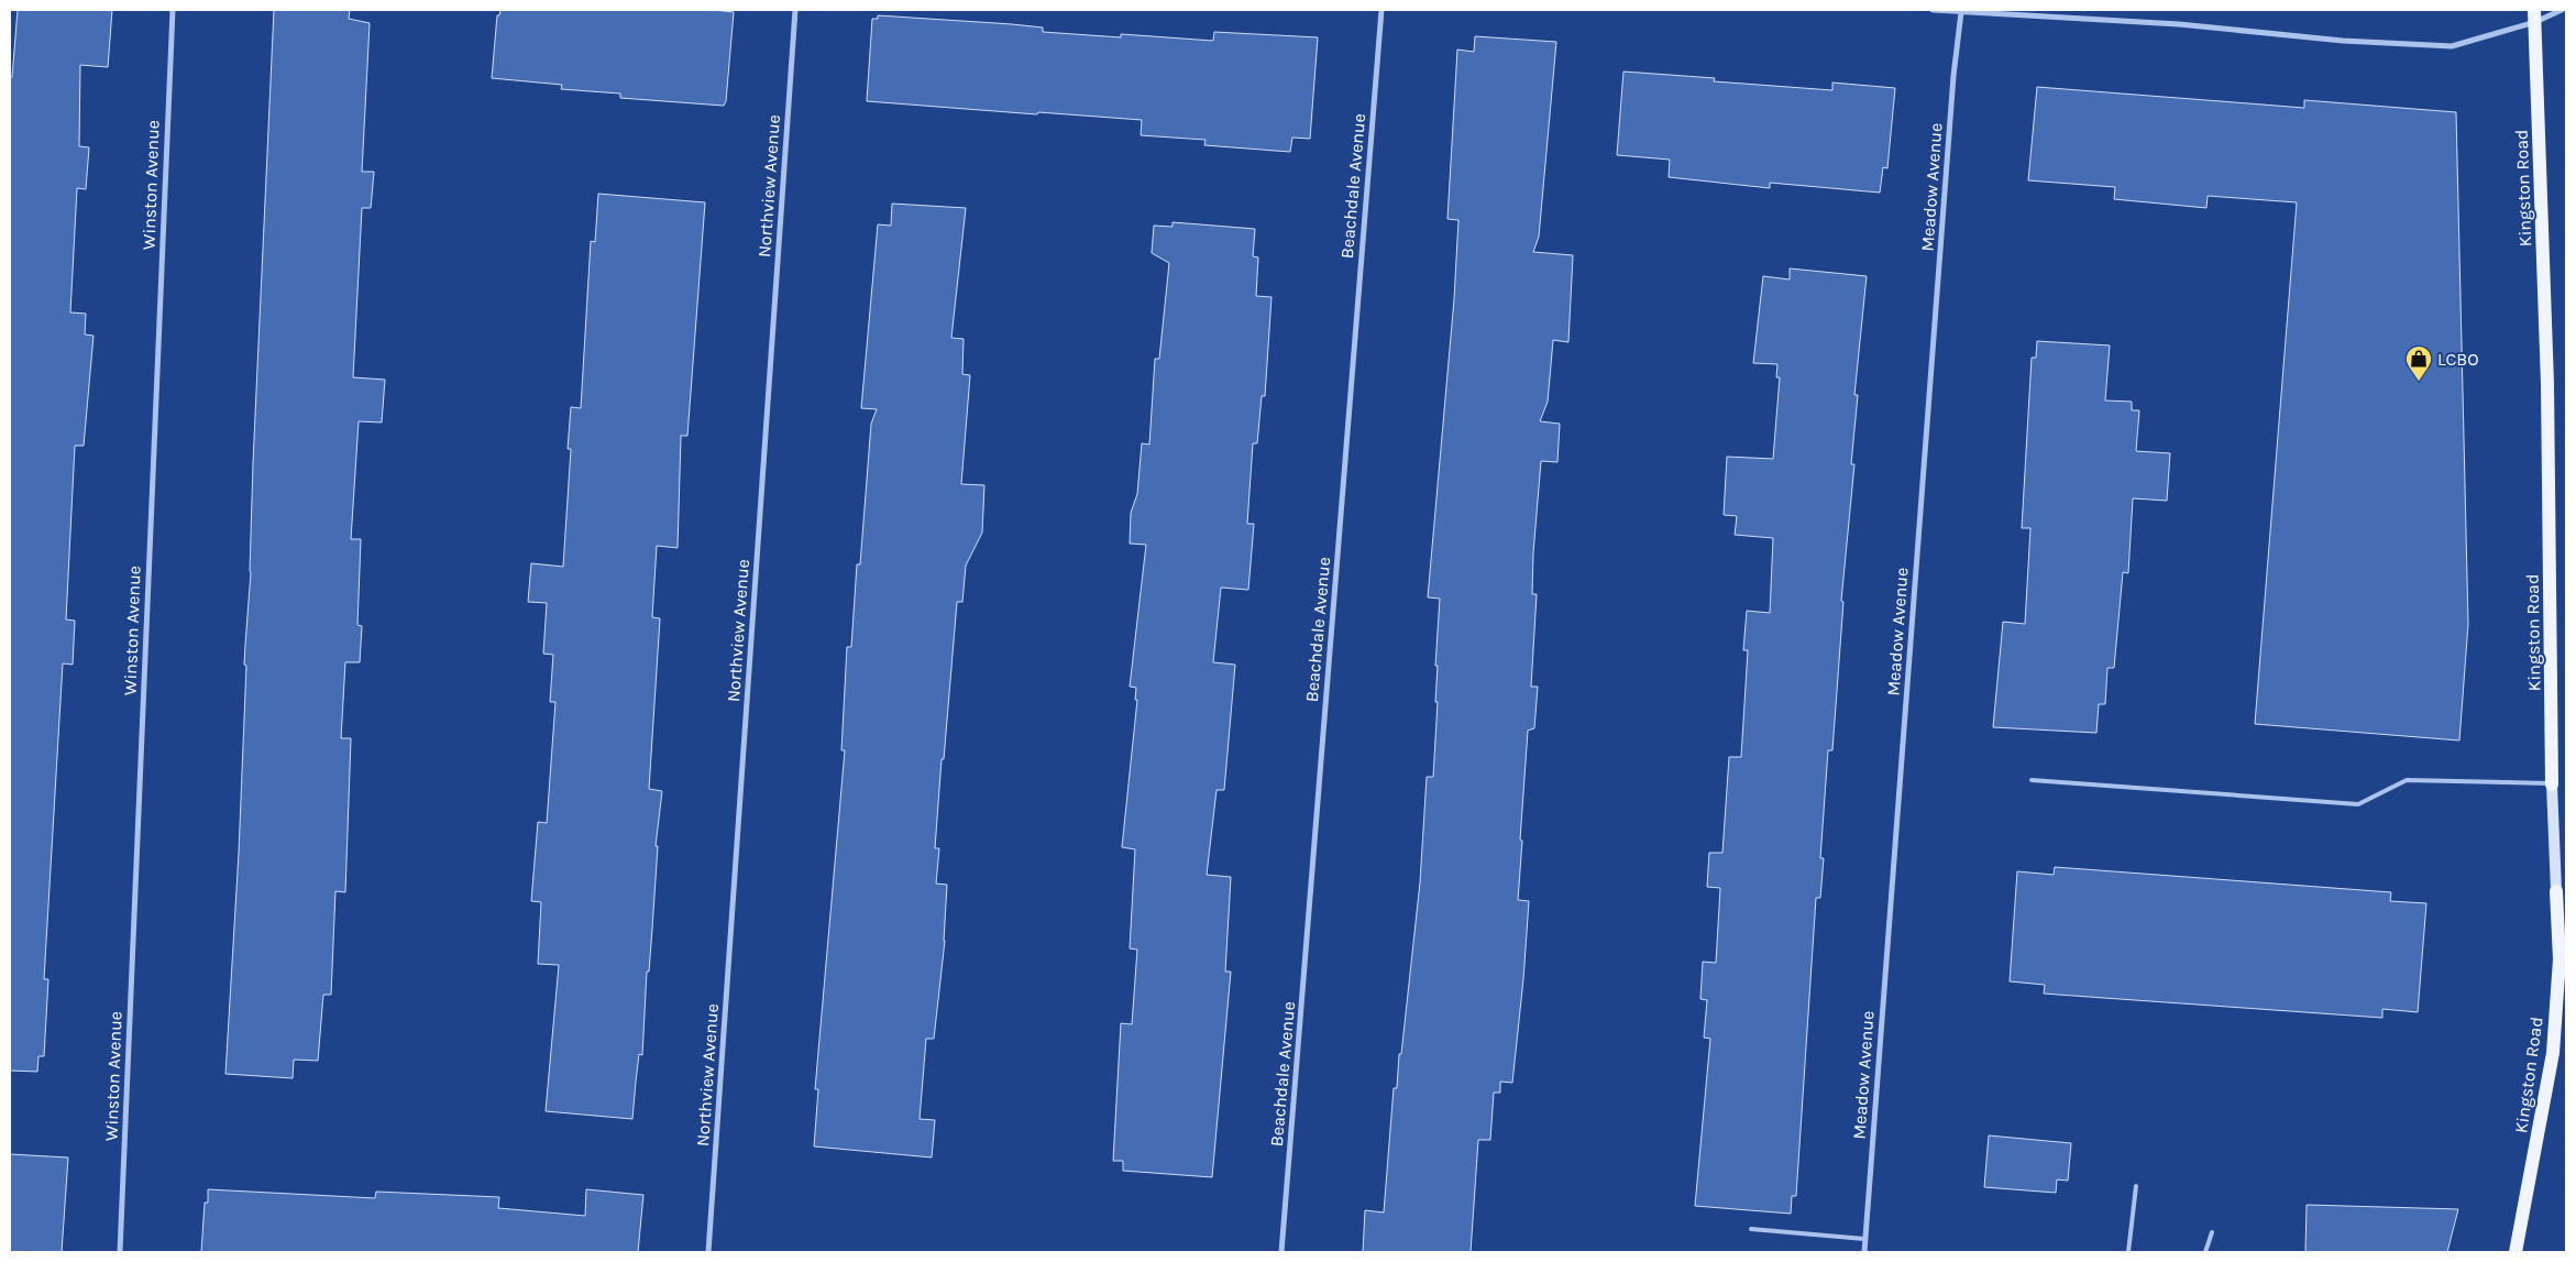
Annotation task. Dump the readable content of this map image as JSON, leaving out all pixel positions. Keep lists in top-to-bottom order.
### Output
{
  "streets": {
    "main road": ["Kingston Road"],
    "street": [
      "Winston Avenue",
      "Northview Avenue",
      "Beachdale Avenue",
      "Meadow Avenue"
    ]
  },
  "places": {
    "shop": ["LCBO"]
  }
}
